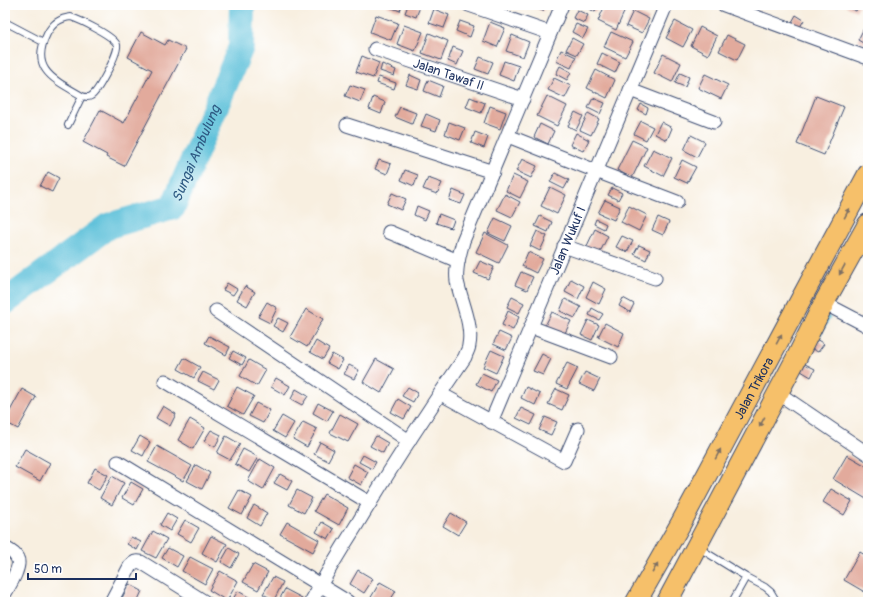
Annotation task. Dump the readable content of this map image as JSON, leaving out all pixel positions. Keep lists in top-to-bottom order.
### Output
{
  "streets": {
    "main road": ["Jalan Trikora"],
    "street": ["Jalan Tawaf II", "Jalan Wukuf I"]
  },
  "water": ["Sungai Ambulung"],
  "scale_bar": "50 m"
}
